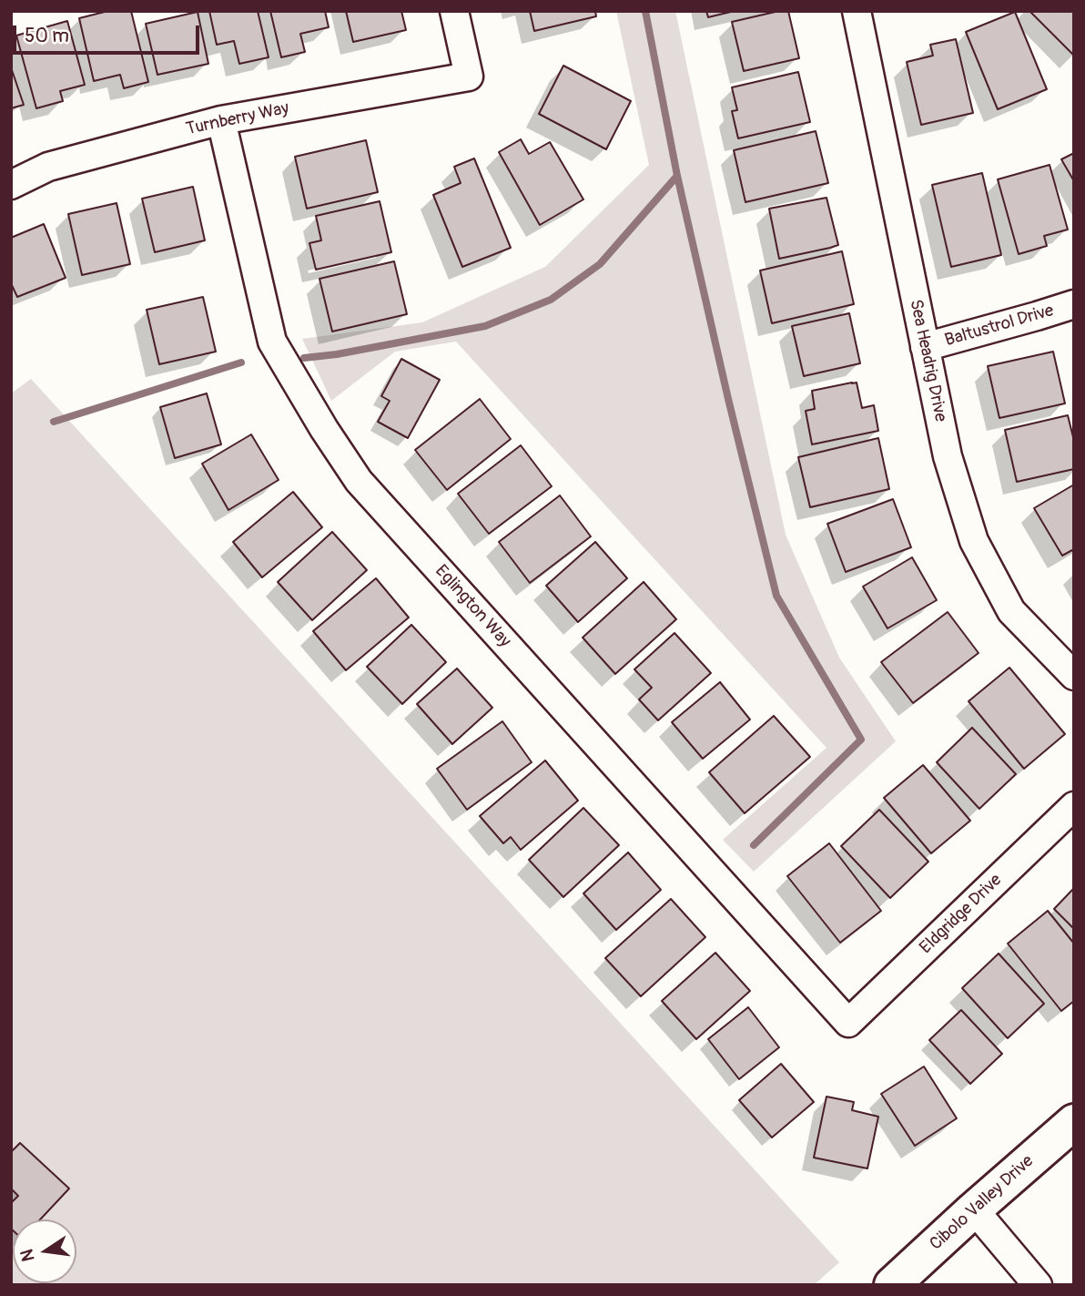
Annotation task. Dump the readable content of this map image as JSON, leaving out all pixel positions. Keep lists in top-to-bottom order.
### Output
{
  "streets": {
    "main road": ["Cibolo Valley Drive"],
    "street": [
      "Turnberry Way",
      "Baltustrol Drive",
      "Sea Headrig Drive",
      "Eglington Way",
      "Eldgridge Drive"
    ]
  },
  "crossings": [
    ["Turnberry Way", "Eglington Way"],
    ["Baltustrol Drive", "Sea Headrig Drive"],
    ["Eglington Way", "Eldgridge Drive"]
  ],
  "scale_bar": "50 m",
  "north": "left"
}
